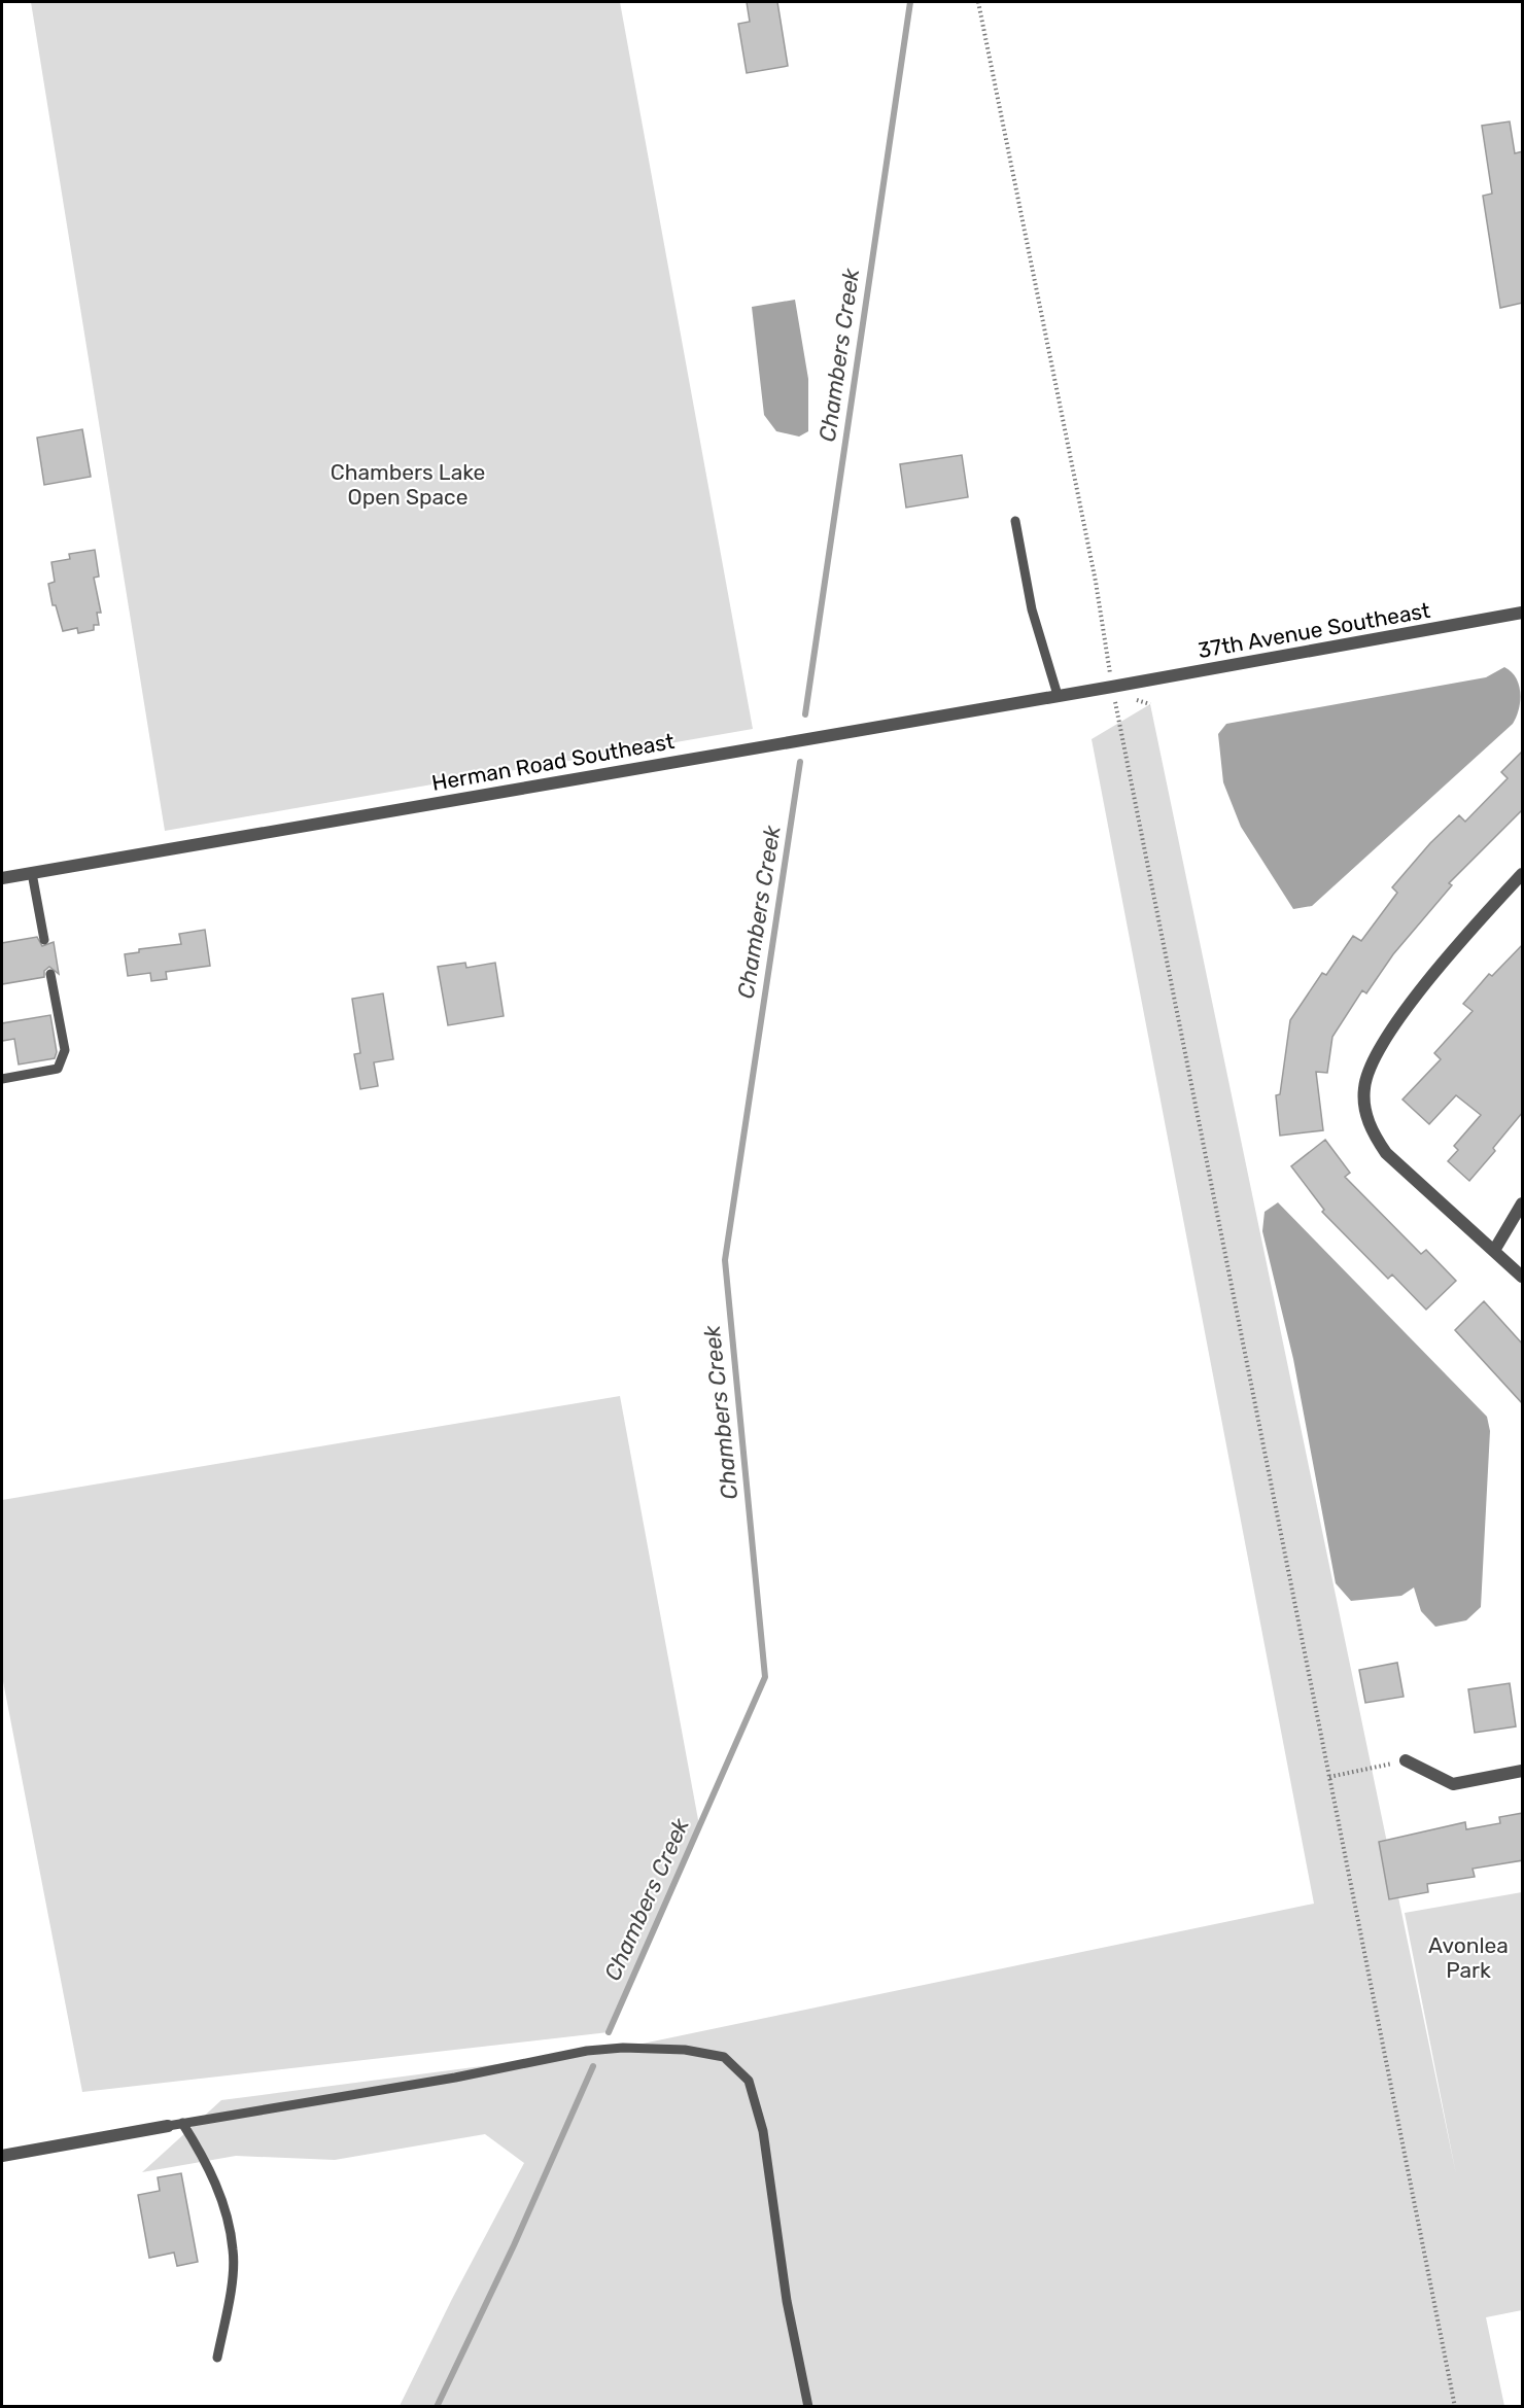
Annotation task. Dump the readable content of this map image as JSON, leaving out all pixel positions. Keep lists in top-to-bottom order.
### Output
{
  "streets": {
    "street": ["37th Avenue Southeast", "Herman Road Southeast"]
  },
  "crossings": [
    ["37th Avenue Southeast", "Herman Road Southeast"]
  ],
  "water": ["Chambers Creek"],
  "parks": ["Chambers Lake Open Space", "Avonlea Park"]
}
